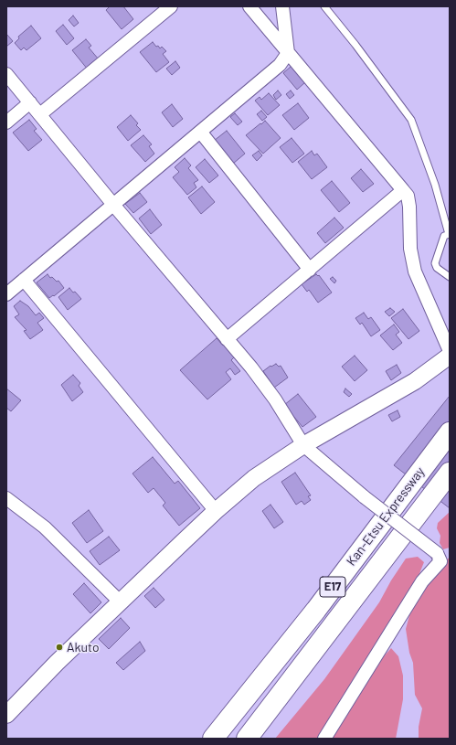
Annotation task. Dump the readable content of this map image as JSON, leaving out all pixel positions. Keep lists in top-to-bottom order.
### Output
{
  "streets": {
    "highway": ["Kan-Etsu Expressway", "E17"]
  },
  "places": ["Akuto"]
}
